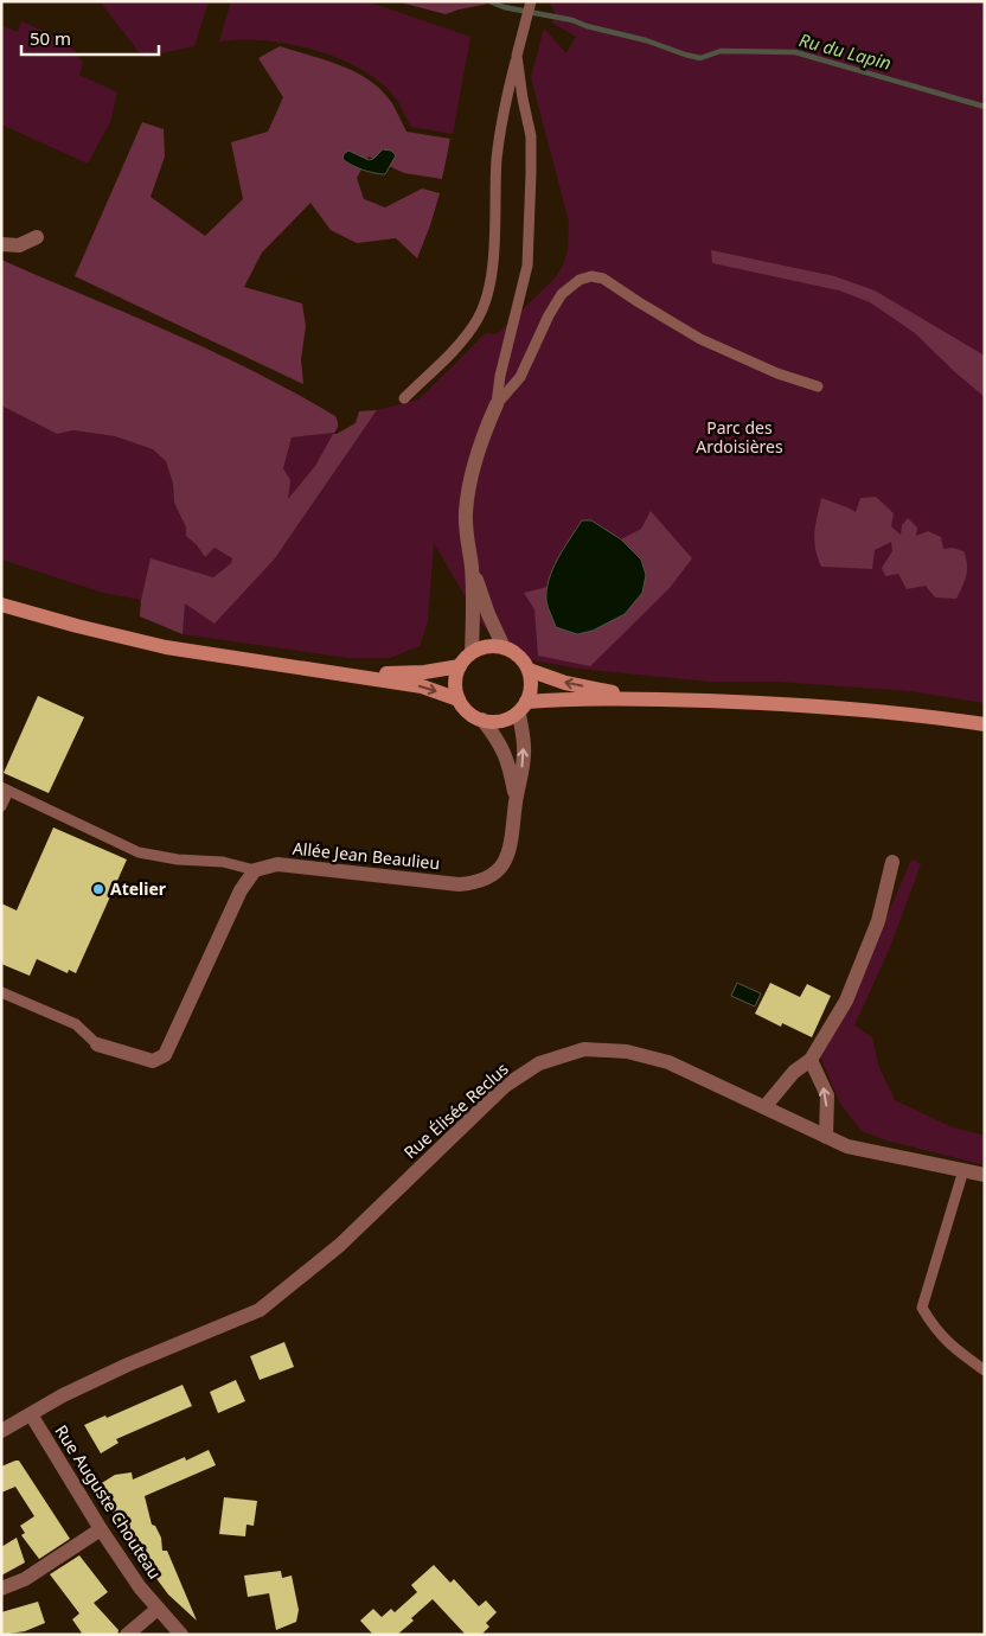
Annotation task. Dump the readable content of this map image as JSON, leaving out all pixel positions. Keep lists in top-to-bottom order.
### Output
{
  "streets": {
    "street": ["Allée Jean Beaulieu", "Rue Élisée Reclus", "Rue Auguste Chouteau"]
  },
  "crossings": [
    ["Rue Élisée Reclus", "Rue Auguste Chouteau"]
  ],
  "water": ["Ru du Lapin"],
  "parks": ["Parc des Ardoisières"],
  "places": ["Atelier"],
  "scale_bar": "50 m"
}
